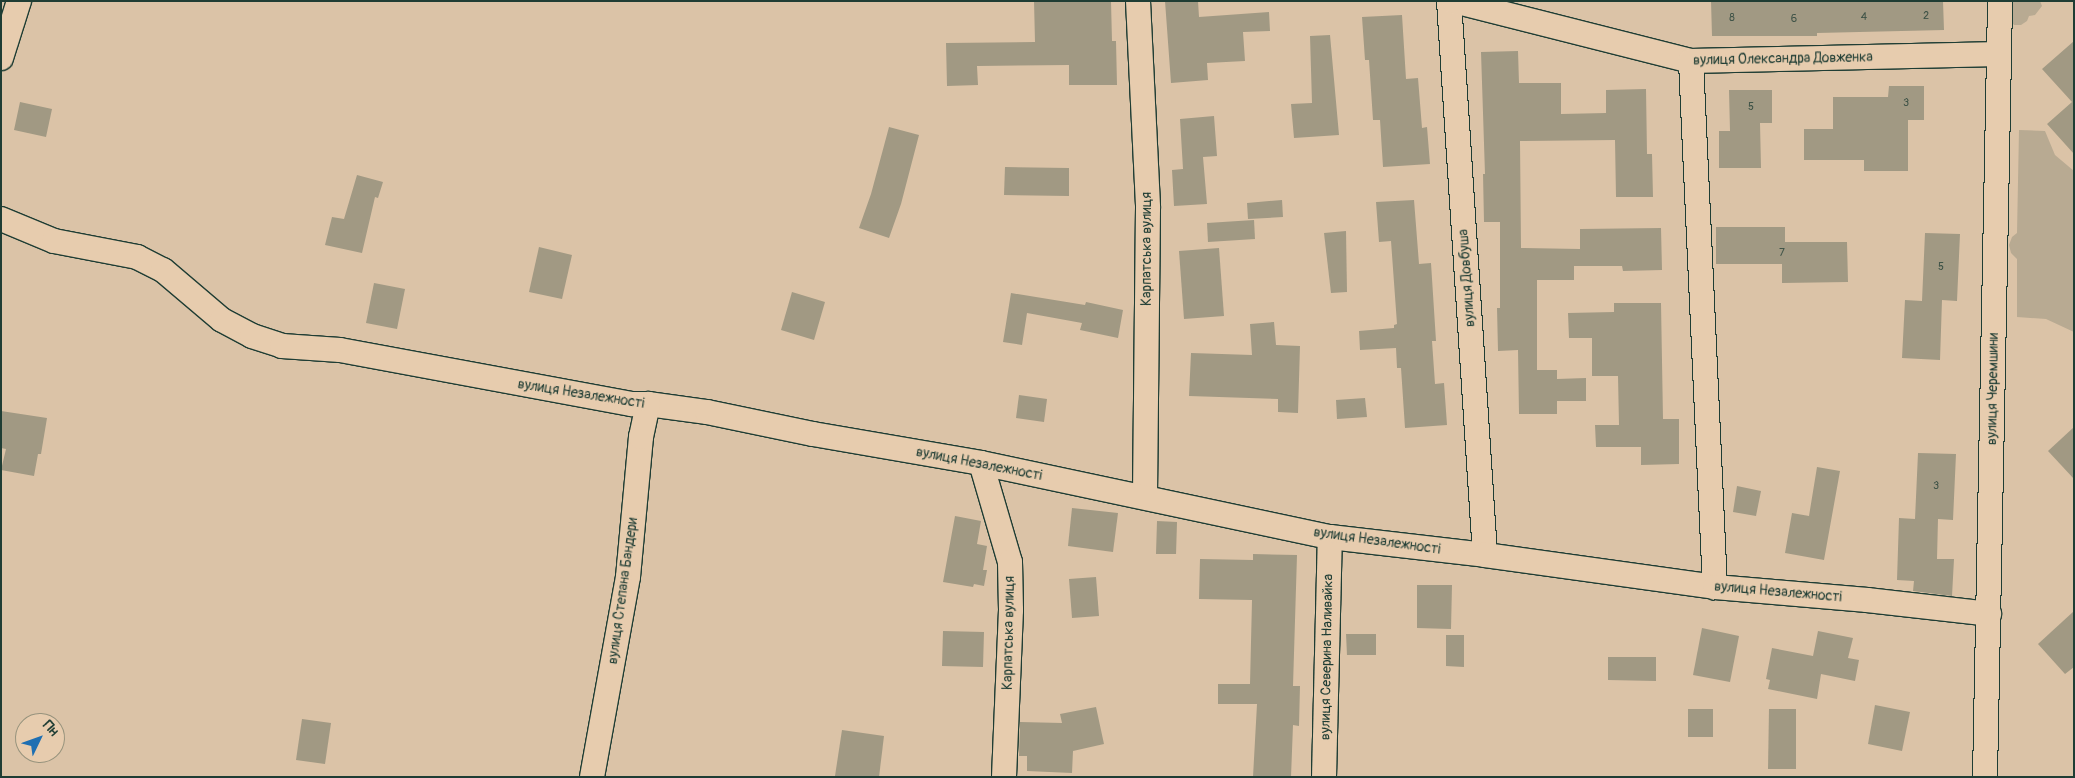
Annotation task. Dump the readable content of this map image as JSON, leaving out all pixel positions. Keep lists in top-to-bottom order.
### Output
{
  "streets": {
    "street": [
      "вулиця Олександра Довженка",
      "Карпатська вулиця",
      "вулиця Довбуша",
      "вулиця Черемшини",
      "вулиця Незалежності",
      "вулиця Степана Бандери",
      "вулиця Северина Наливайка"
    ]
  },
  "crossings": [
    ["вулиця Олександра Довженка", "вулиця Черемшини"],
    ["Карпатська вулиця", "вулиця Незалежності"],
    ["вулиця Довбуша", "вулиця Незалежності"],
    ["вулиця Черемшини", "вулиця Незалежності"],
    ["вулиця Незалежності", "вулиця Степана Бандери"],
    ["вулиця Незалежності", "вулиця Северина Наливайка"]
  ],
  "house_numbers": [
    "2",
    "4",
    "8",
    "6",
    "3",
    "5",
    "7",
    "5",
    "3"
  ],
  "north": "top right"
}
